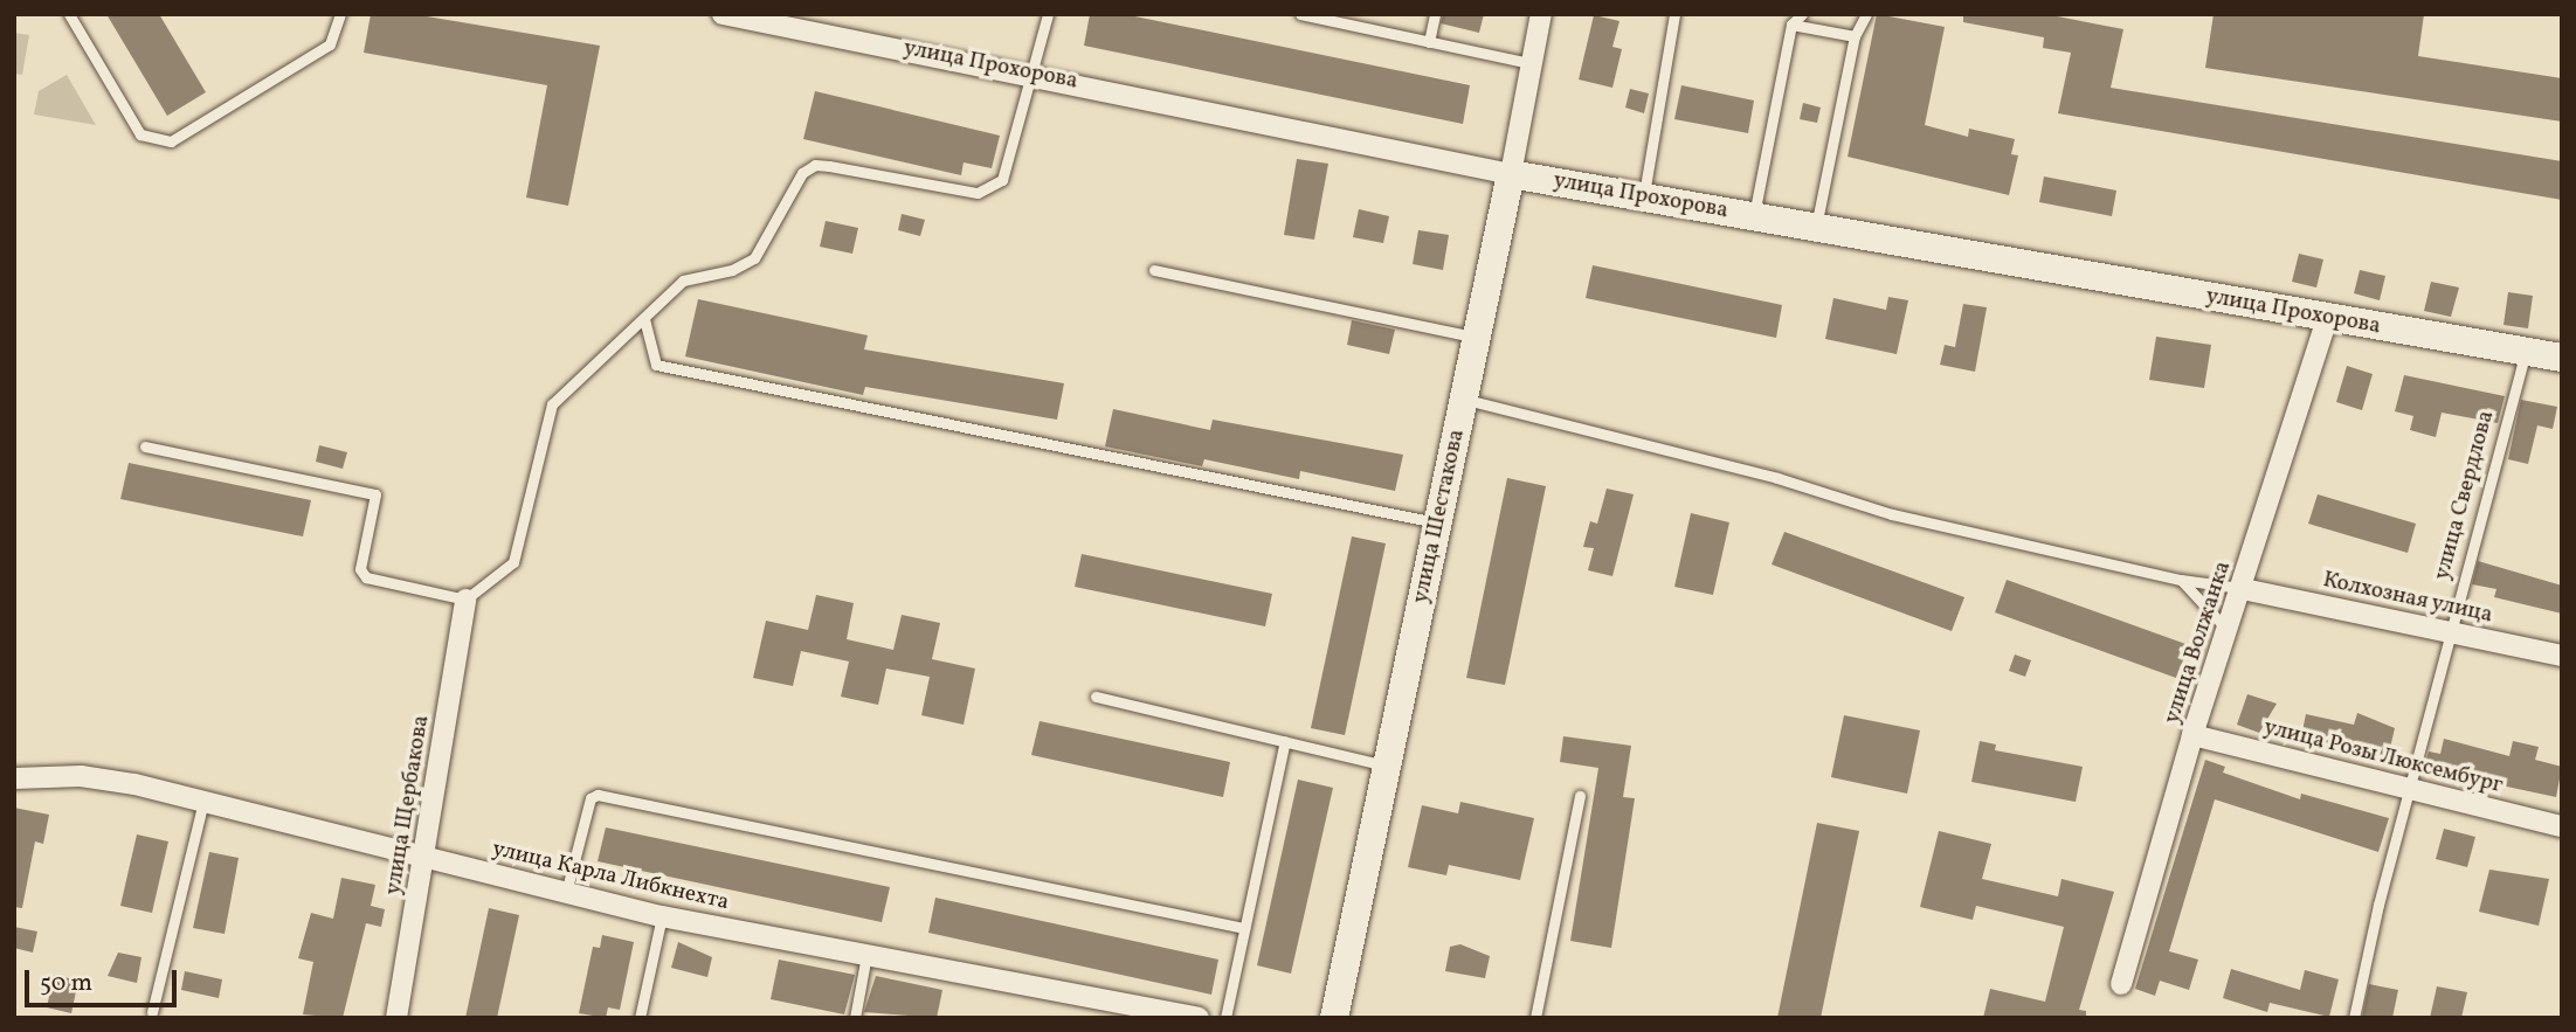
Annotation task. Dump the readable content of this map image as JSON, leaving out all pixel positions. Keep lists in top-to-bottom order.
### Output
{
  "streets": {
    "main road": ["улица Прохорова", "улица Шестакова"],
    "street": [
      "Колхозная улица",
      "улица Волжанка",
      "улица Розы Люксембург",
      "улица Щербакова",
      "улица Карла Либкнехта"
    ],
    "lane": ["улица Свердлова"]
  },
  "crossings": [
    ["улица Прохорова", "улица Свердлова"],
    ["улица Прохорова", "улица Шестакова"],
    ["улица Прохорова", "улица Волжанка"],
    ["улица Свердлова", "Колхозная улица"],
    ["улица Свердлова", "улица Розы Люксембург"],
    ["Колхозная улица", "улица Волжанка"],
    ["улица Волжанка", "улица Розы Люксембург"],
    ["улица Щербакова", "улица Карла Либкнехта"]
  ],
  "scale_bar": "50 m"
}
